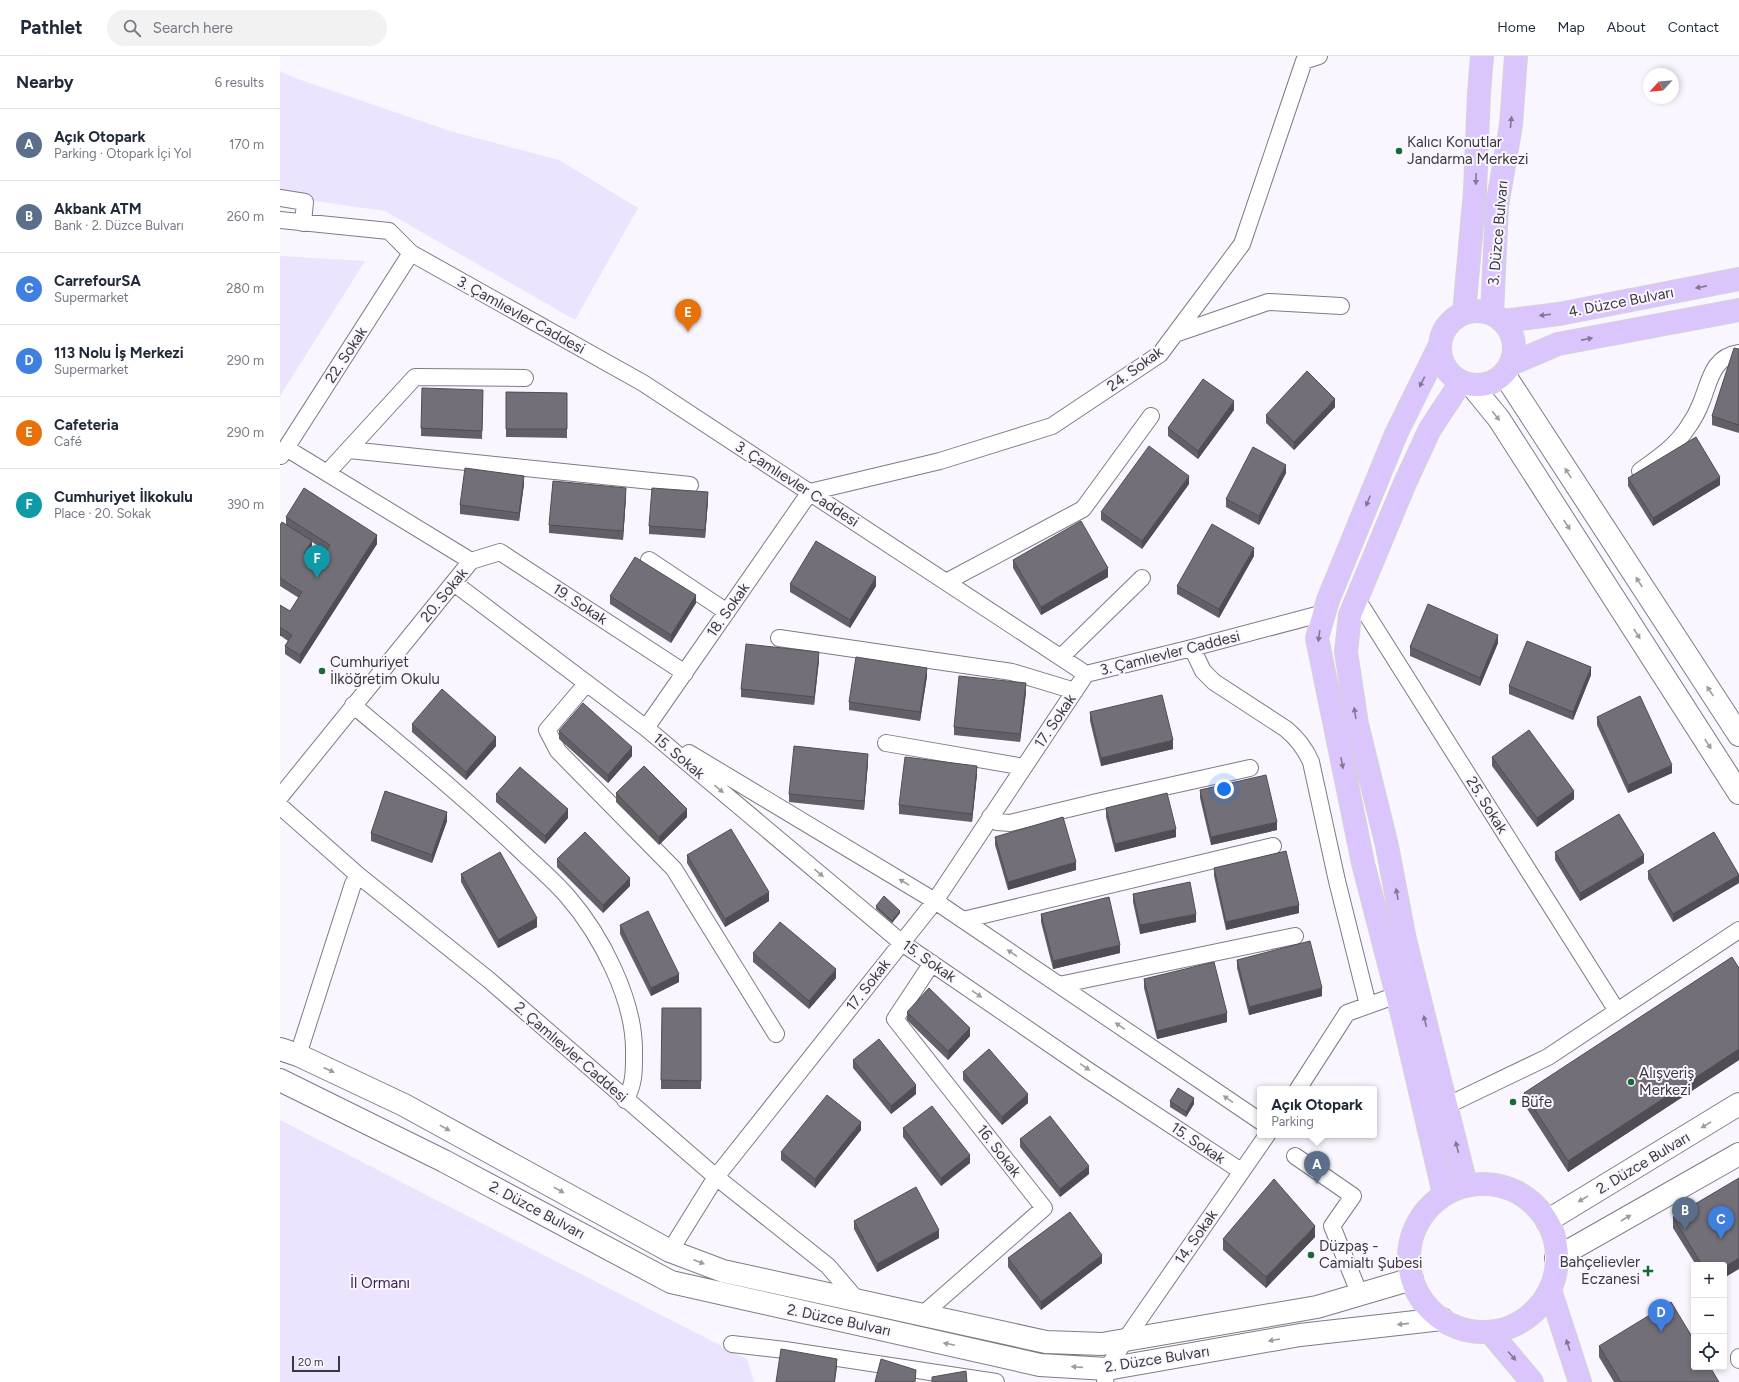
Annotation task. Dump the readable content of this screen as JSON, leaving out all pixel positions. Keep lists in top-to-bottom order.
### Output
{
  "streets": {
    "main road": ["3. Düzce Bulvarı", "4. Düzce Bulvarı"],
    "street": [
      "3. Çamlıevler Caddesi",
      "22. Sokak",
      "24. Sokak",
      "20. Sokak",
      "19. Sokak",
      "18. Sokak",
      "17. Sokak",
      "15. Sokak",
      "25. Sokak",
      "2. Çamlıevler Caddesi",
      "16. Sokak",
      "2. Düzce Bulvarı",
      "14. Sokak"
    ]
  },
  "crossings": [
    ["3. Düzce Bulvarı", "4. Düzce Bulvarı"],
    ["3. Çamlıevler Caddesi", "22. Sokak"],
    ["3. Çamlıevler Caddesi", "24. Sokak"],
    ["3. Çamlıevler Caddesi", "18. Sokak"],
    ["3. Çamlıevler Caddesi", "17. Sokak"],
    ["22. Sokak", "20. Sokak"],
    ["24. Sokak", "18. Sokak"],
    ["20. Sokak", "19. Sokak"],
    ["19. Sokak", "18. Sokak"],
    ["18. Sokak", "15. Sokak"],
    ["17. Sokak", "15. Sokak"],
    ["17. Sokak", "2. Çamlıevler Caddesi"],
    ["17. Sokak", "2. Düzce Bulvarı"],
    ["15. Sokak", "16. Sokak"],
    ["15. Sokak", "14. Sokak"],
    ["2. Çamlıevler Caddesi", "2. Düzce Bulvarı"],
    ["16. Sokak", "2. Düzce Bulvarı"],
    ["2. Düzce Bulvarı", "14. Sokak"]
  ],
  "parks": ["İl Ormanı"],
  "places": {
    "other": [
      "Kalıcı Konutlar Jandarma Merkezi",
      "Cumhuriyet İlköğretim Okulu",
      "Alışveriş Merkezi",
      "Büfe",
      "Düzpaş - Camialtı Şubesi"
    ],
    "health": ["Bahçelievler Eczanesi"]
  },
  "scale_bar": "20 m",
  "north": "bottom left",
  "page": {
    "header": "Pathlet",
    "search": "Search here",
    "nav": [
      "Home",
      "Map",
      "About",
      "Contact"
    ],
    "heading": ["Nearby", "6 results"],
    "list": [
      {
        "mark": "A",
        "name": "Açık Otopark",
        "note": "Parking · Otopark İçi Yol",
        "value": "170 m"
      },
      {
        "mark": "B",
        "name": "Akbank ATM",
        "note": "Bank · 2. Düzce Bulvarı",
        "value": "260 m"
      },
      {
        "mark": "C",
        "name": "CarrefourSA",
        "note": "Supermarket",
        "value": "280 m"
      },
      {
        "mark": "D",
        "name": "113 Nolu İş Merkezi",
        "note": "Supermarket",
        "value": "290 m"
      },
      {
        "mark": "E",
        "name": "Cafeteria",
        "note": "Café",
        "value": "290 m"
      },
      {
        "mark": "F",
        "name": "Cumhuriyet İlkokulu",
        "note": "Place · 20. Sokak",
        "value": "390 m"
      }
    ],
    "pins": [
      "E",
      "F",
      "A",
      "B",
      "C",
      "D"
    ],
    "popup": ["Açık Otopark", "Parking"],
    "map_buttons": ["+", "−"],
    "scale": "20 m"
  }
}
